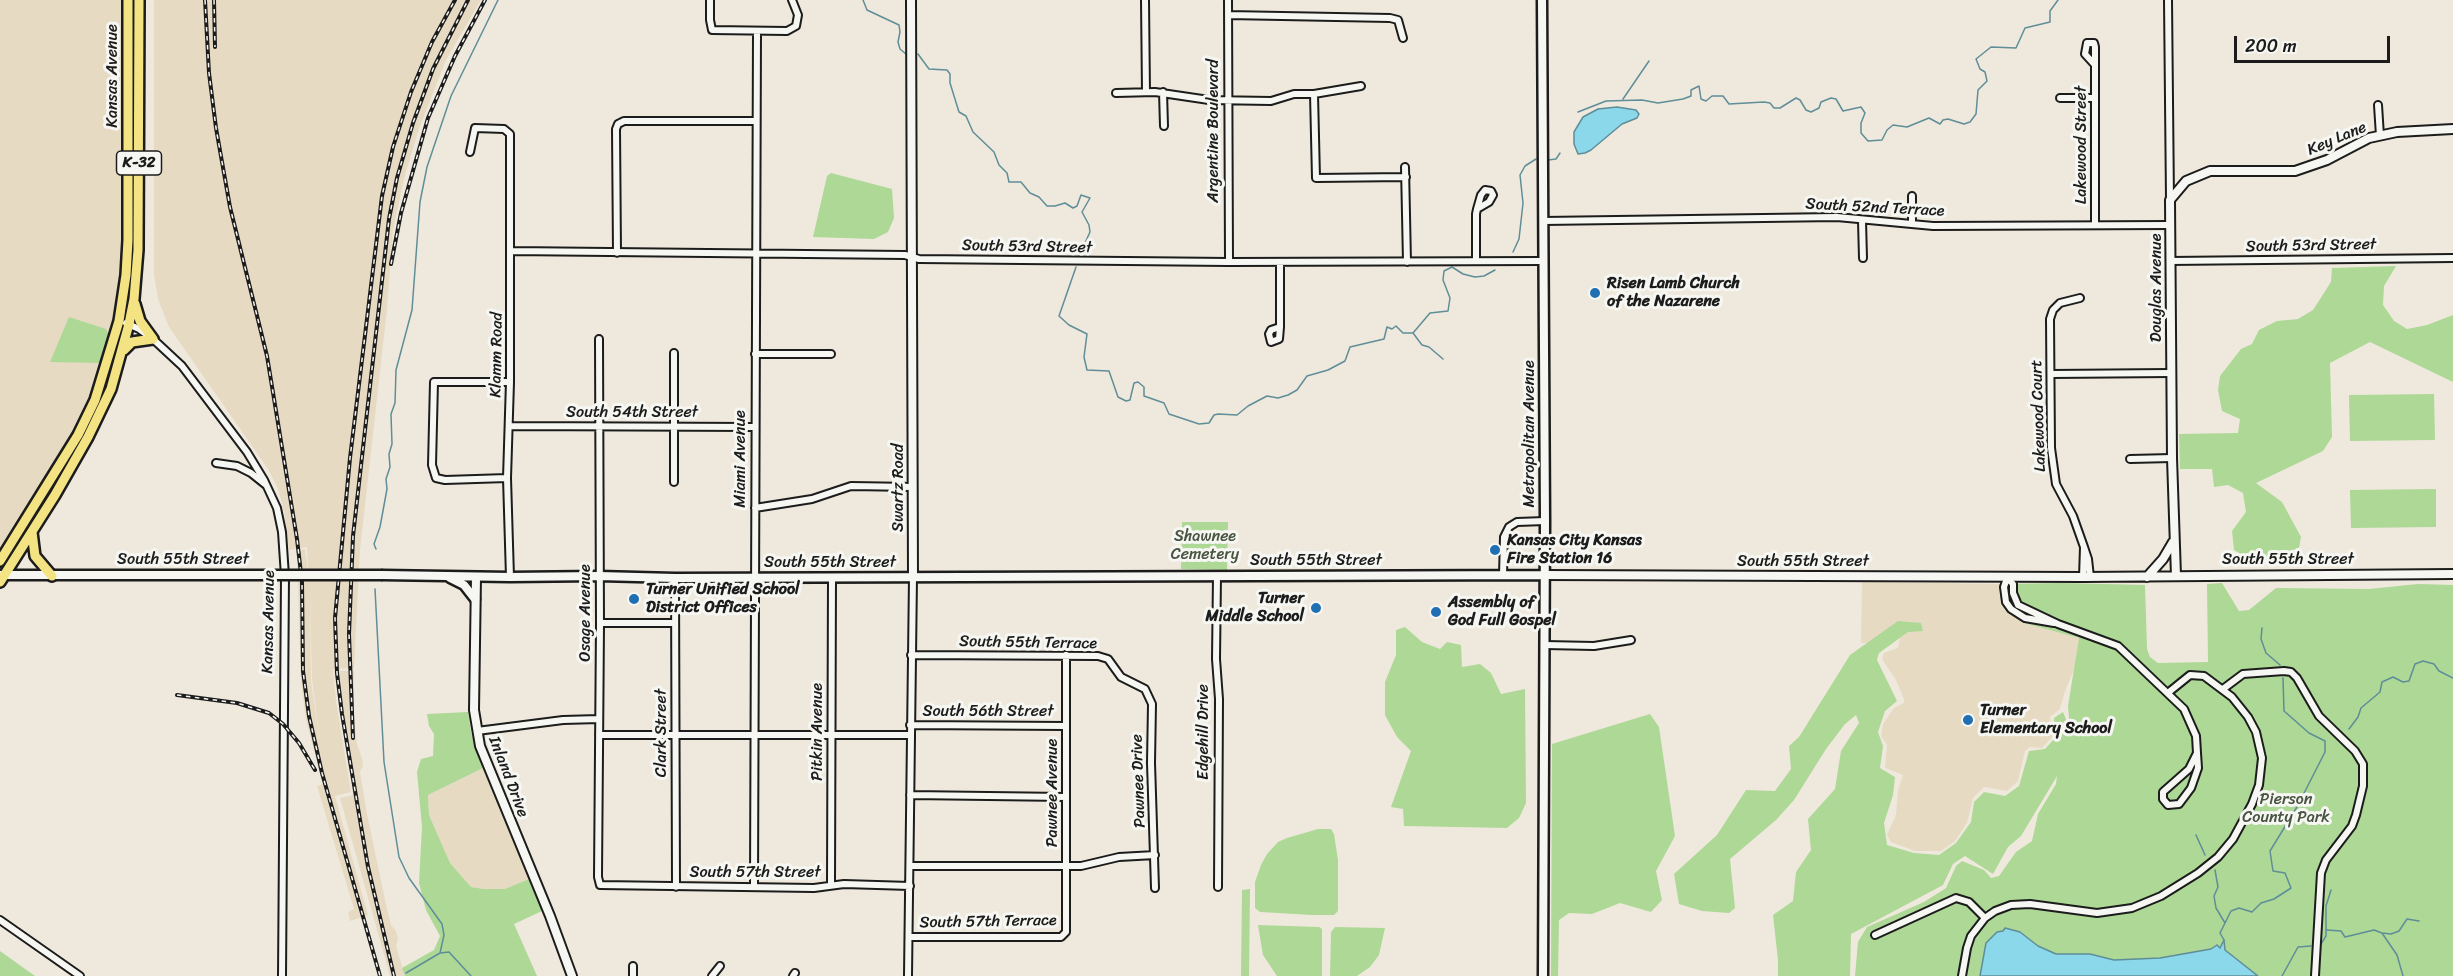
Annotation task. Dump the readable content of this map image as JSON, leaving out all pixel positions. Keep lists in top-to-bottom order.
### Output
{
  "streets": {
    "main road": [
      "Kansas Avenue",
      "K-32",
      "Metropolitan Avenue",
      "South 55th Street"
    ],
    "street": [
      "Argentine Boulevard",
      "Key Lane",
      "Lakewood Street",
      "South 52nd Terrace",
      "South 53rd Street",
      "Douglas Avenue",
      "Klamm Road",
      "South 54th Street",
      "Lakewood Court",
      "Miami Avenue",
      "Swartz Road",
      "Osage Avenue",
      "South 55th Terrace",
      "South 56th Street",
      "Pitkin Avenue",
      "Edgehill Drive",
      "Clark Street",
      "Inland Drive",
      "Pawnee Drive",
      "Pawnee Avenue",
      "South 57th Street",
      "South 57th Terrace"
    ]
  },
  "crossings": [
    ["Kansas Avenue", "K-32"],
    ["Argentine Boulevard", "South 53rd Street"],
    ["Key Lane", "Douglas Avenue"],
    ["Lakewood Street", "South 52nd Terrace"],
    ["K-32", "South 55th Street"],
    ["South 52nd Terrace", "Douglas Avenue"],
    ["South 52nd Terrace", "Metropolitan Avenue"],
    ["South 53rd Street", "Douglas Avenue"],
    ["South 53rd Street", "Klamm Road"],
    ["South 53rd Street", "Metropolitan Avenue"],
    ["South 53rd Street", "Miami Avenue"],
    ["South 53rd Street", "Swartz Road"],
    ["Douglas Avenue", "South 55th Street"],
    ["Klamm Road", "South 54th Street"],
    ["Klamm Road", "South 55th Street"],
    ["South 54th Street", "Miami Avenue"],
    ["South 54th Street", "Osage Avenue"],
    ["Lakewood Court", "South 55th Street"],
    ["Metropolitan Avenue", "South 55th Street"],
    ["Miami Avenue", "South 55th Street"],
    ["Miami Avenue", "South 57th Street"],
    ["Swartz Road", "South 55th Street"],
    ["Swartz Road", "South 55th Terrace"],
    ["Swartz Road", "South 56th Street"],
    ["Swartz Road", "South 57th Street"],
    ["Swartz Road", "South 57th Terrace"],
    ["South 55th Street", "Osage Avenue"],
    ["South 55th Street", "Pitkin Avenue"],
    ["South 55th Street", "Edgehill Drive"],
    ["South 55th Street", "Clark Street"],
    ["South 55th Street", "Inland Drive"],
    ["Osage Avenue", "South 57th Street"],
    ["South 55th Terrace", "Pawnee Drive"],
    ["South 55th Terrace", "Pawnee Avenue"],
    ["South 56th Street", "Pawnee Avenue"],
    ["Pitkin Avenue", "South 57th Street"],
    ["Clark Street", "South 57th Street"],
    ["Pawnee Avenue", "South 57th Terrace"]
  ],
  "parks": ["Shawnee Cemetery", "Pierson County Park"],
  "places": [
    "Risen Lamb Church of the Nazarene",
    "Kansas City Kansas Fire Station 16",
    "Turner Unified School District Offices",
    "Turner Middle School",
    "Assembly of God Full Gospel",
    "Turner Elementary School"
  ],
  "scale_bar": "200 m"
}
